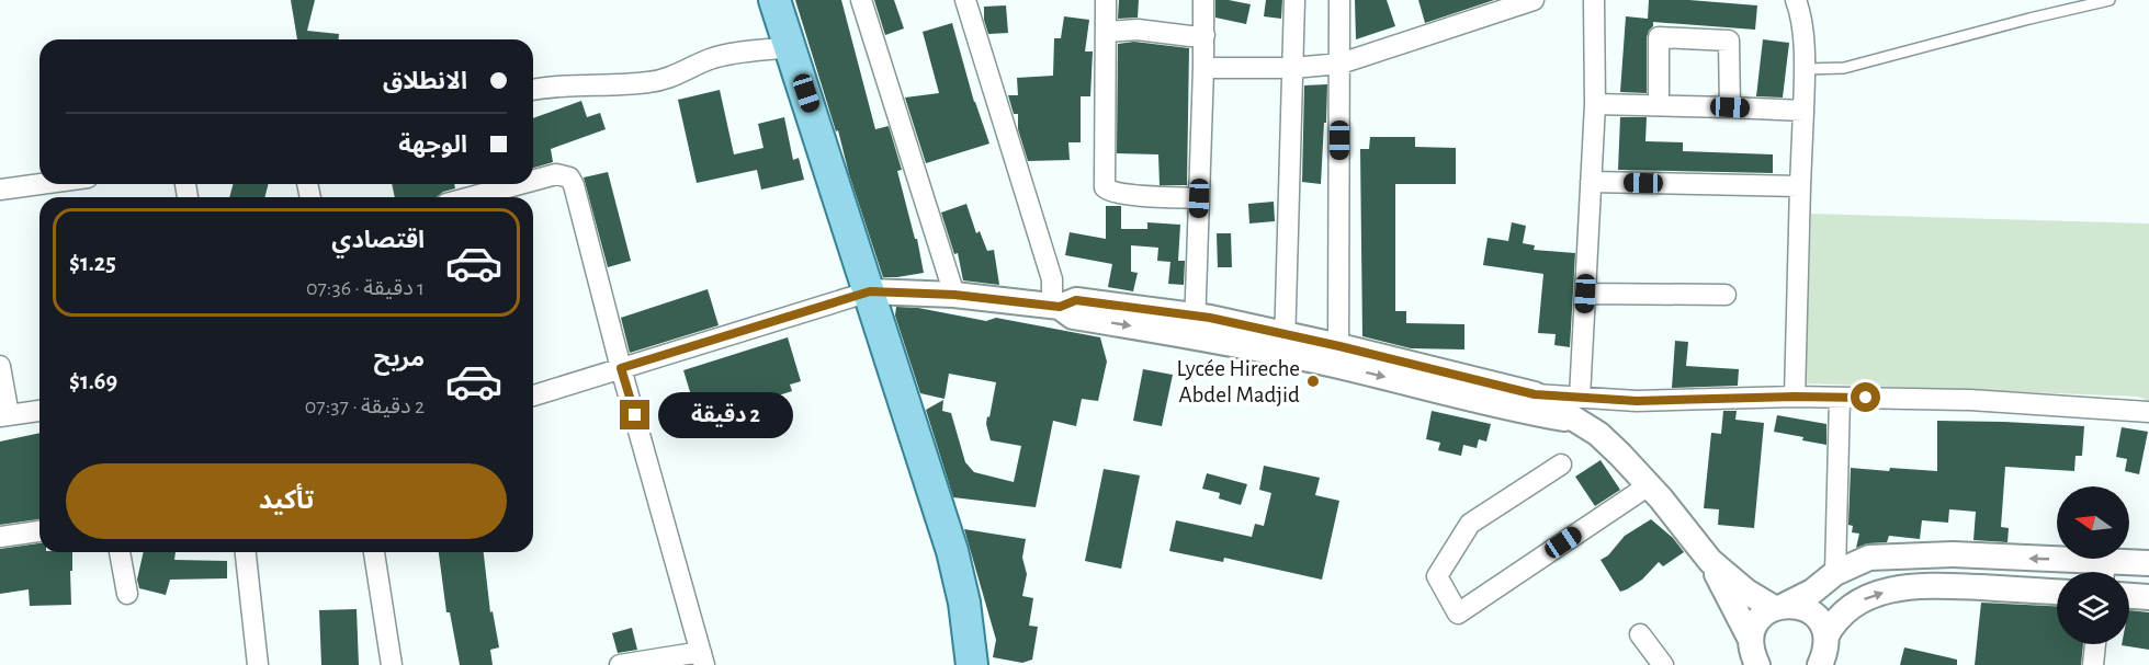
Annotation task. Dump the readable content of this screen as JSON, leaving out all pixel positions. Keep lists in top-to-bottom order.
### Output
{
  "places": ["Lycée Hireche Abdel Madjid"],
  "north": "left",
  "page": {
    "banner": ["الانطلاق", "الوجهة"],
    "list": [
      {
        "name": "اقتصادي",
        "note": "1 دقيقة · 07:36",
        "value": "$1.25"
      },
      {
        "name": "مريح",
        "note": "2 دقيقة · 07:37",
        "value": "$1.69"
      }
    ],
    "bubble": "2 دقيقة",
    "buttons": "تأكيد"
  }
}
